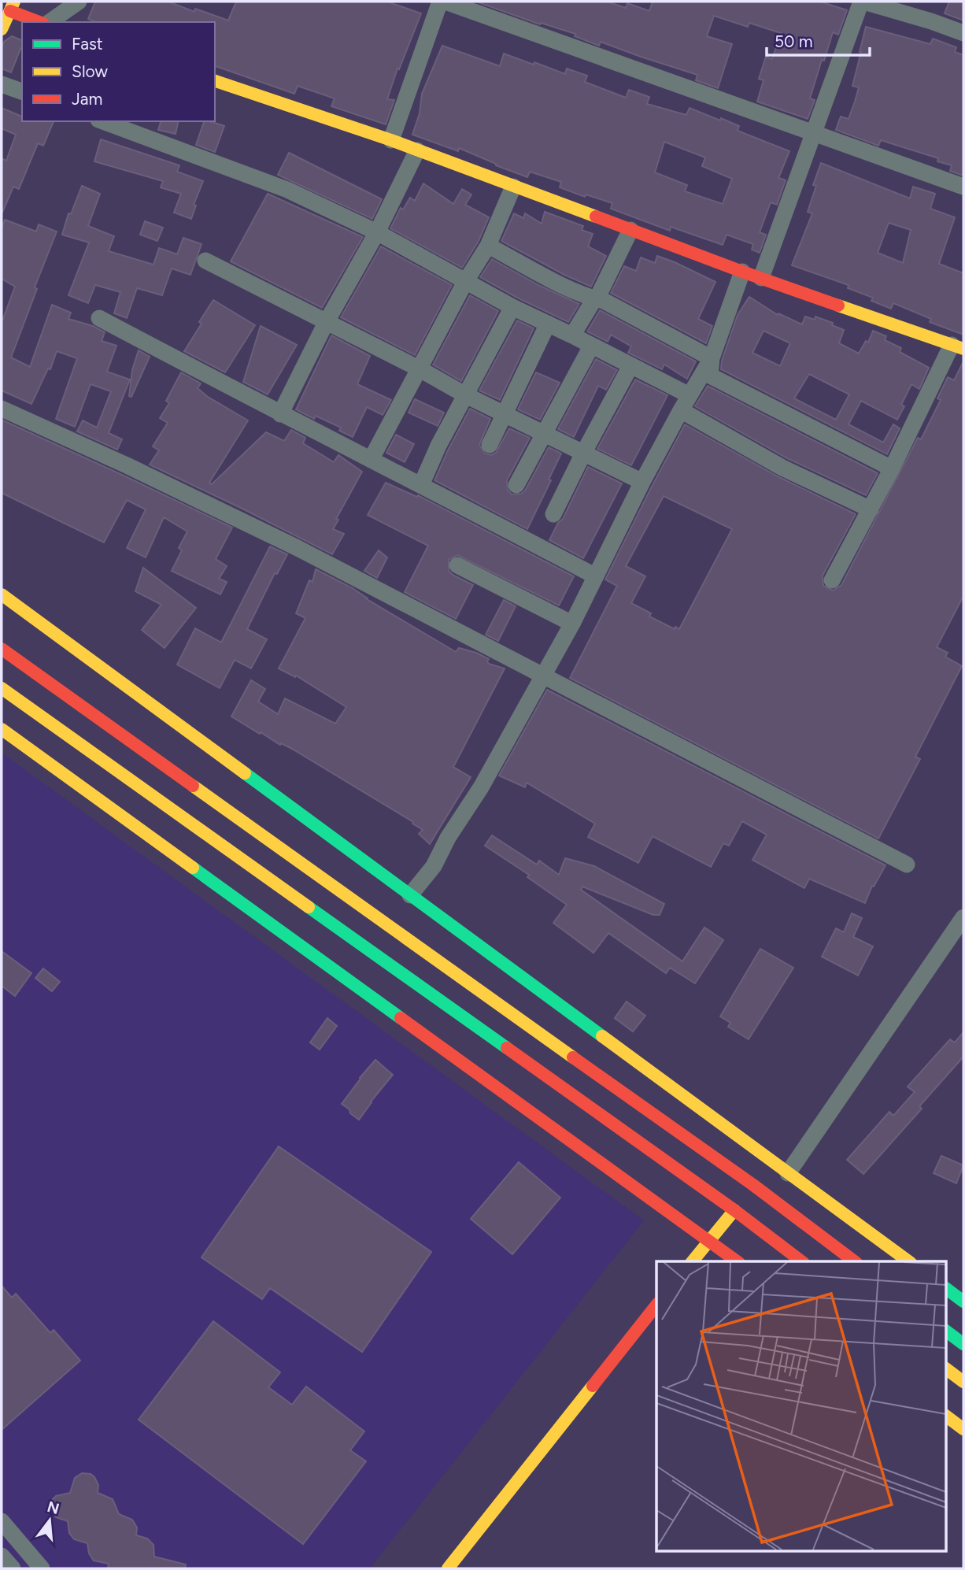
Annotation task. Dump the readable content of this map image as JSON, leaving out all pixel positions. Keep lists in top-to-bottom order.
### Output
{
  "legend": ["Fast", "Slow", "Jam"],
  "scale_bar": "50 m",
  "north": "top"
}
